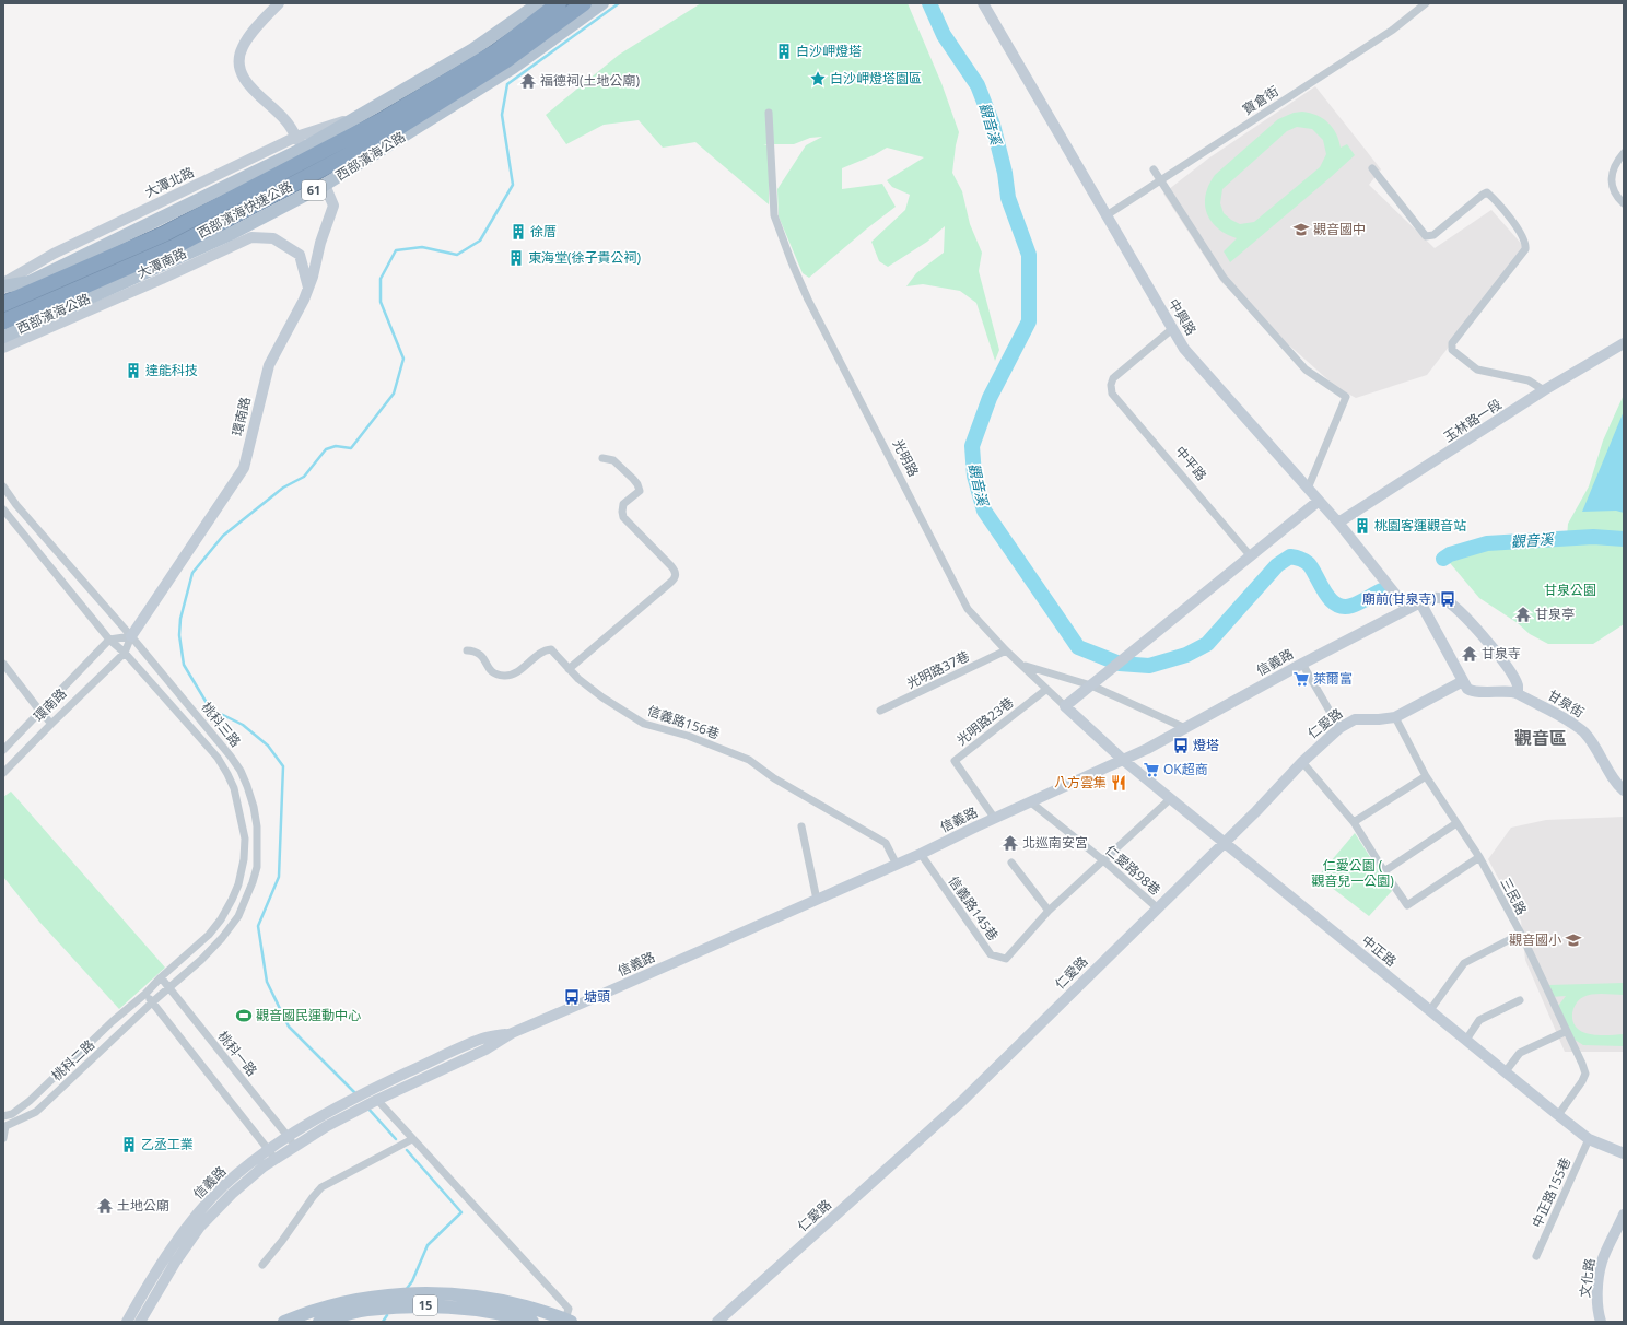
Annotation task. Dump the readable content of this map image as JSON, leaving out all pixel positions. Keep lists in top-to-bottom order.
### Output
{
  "streets": {
    "highway": ["61", "西部濱海快速公路"],
    "main road": ["西部濱海公路", "15"],
    "street": [
      "寶倉街",
      "大潭北路",
      "大潭南路",
      "中興路",
      "環南路",
      "玉林路一段",
      "光明路",
      "中平路",
      "信義路",
      "光明路37巷",
      "甘泉街",
      "光明路23巷",
      "信義路156巷",
      "仁愛路",
      "桃科三路",
      "仁愛路98巷",
      "三民路",
      "信義路145巷",
      "中正路",
      "桃科一路",
      "桃科二路",
      "中正路155巷",
      "文化路"
    ]
  },
  "crossings": [
    ["寶倉街", "中興路"],
    ["西部濱海公路", "環南路"],
    ["大潭南路", "環南路"],
    ["中興路", "玉林路一段"],
    ["中興路", "中平路"],
    ["中興路", "信義路"],
    ["環南路", "桃科三路"],
    ["光明路", "信義路"],
    ["光明路", "光明路37巷"],
    ["光明路", "中正路"],
    ["信義路", "光明路23巷"],
    ["信義路", "信義路156巷"],
    ["信義路", "仁愛路98巷"],
    ["信義路", "信義路145巷"],
    ["信義路", "中正路"],
    ["信義路", "桃科一路"],
    ["甘泉街", "仁愛路"],
    ["仁愛路", "仁愛路98巷"],
    ["仁愛路", "三民路"],
    ["仁愛路", "中正路"],
    ["桃科三路", "桃科一路"],
    ["桃科三路", "桃科二路"],
    ["三民路", "中正路"],
    ["中正路", "中正路155巷"]
  ],
  "districts": ["觀音區"],
  "water": ["觀音溪"],
  "parks": ["甘泉公園", "仁愛公園 ( 觀音兒一公園)"],
  "places": {
    "building": [
      "白沙岬燈塔",
      "徐厝",
      "東海堂(徐子貴公祠)",
      "達能科技",
      "桃園客運觀音站",
      "乙丞工業"
    ],
    "place": ["白沙岬燈塔園區"],
    "temple": [
      "福德祠(土地公廟)",
      "甘泉亭",
      "甘泉寺",
      "北巡南安宮",
      "土地公廟"
    ],
    "school or university": ["觀音國中", "觀音國小"],
    "bus stop": ["廟前(甘泉寺)", "燈塔", "塘頭"],
    "supermarket": ["萊爾富", "OK超商"],
    "restaurant": ["八方雲集"],
    "sports": ["觀音國民運動中心"]
  }
}
